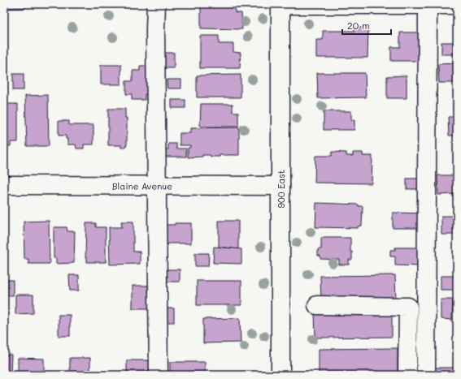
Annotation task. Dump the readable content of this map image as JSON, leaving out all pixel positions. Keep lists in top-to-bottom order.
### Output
{
  "streets": {
    "street": ["Blaine Avenue", "900 East"]
  },
  "crossings": [
    ["Blaine Avenue", "900 East"]
  ],
  "scale_bar": "20 m"
}
